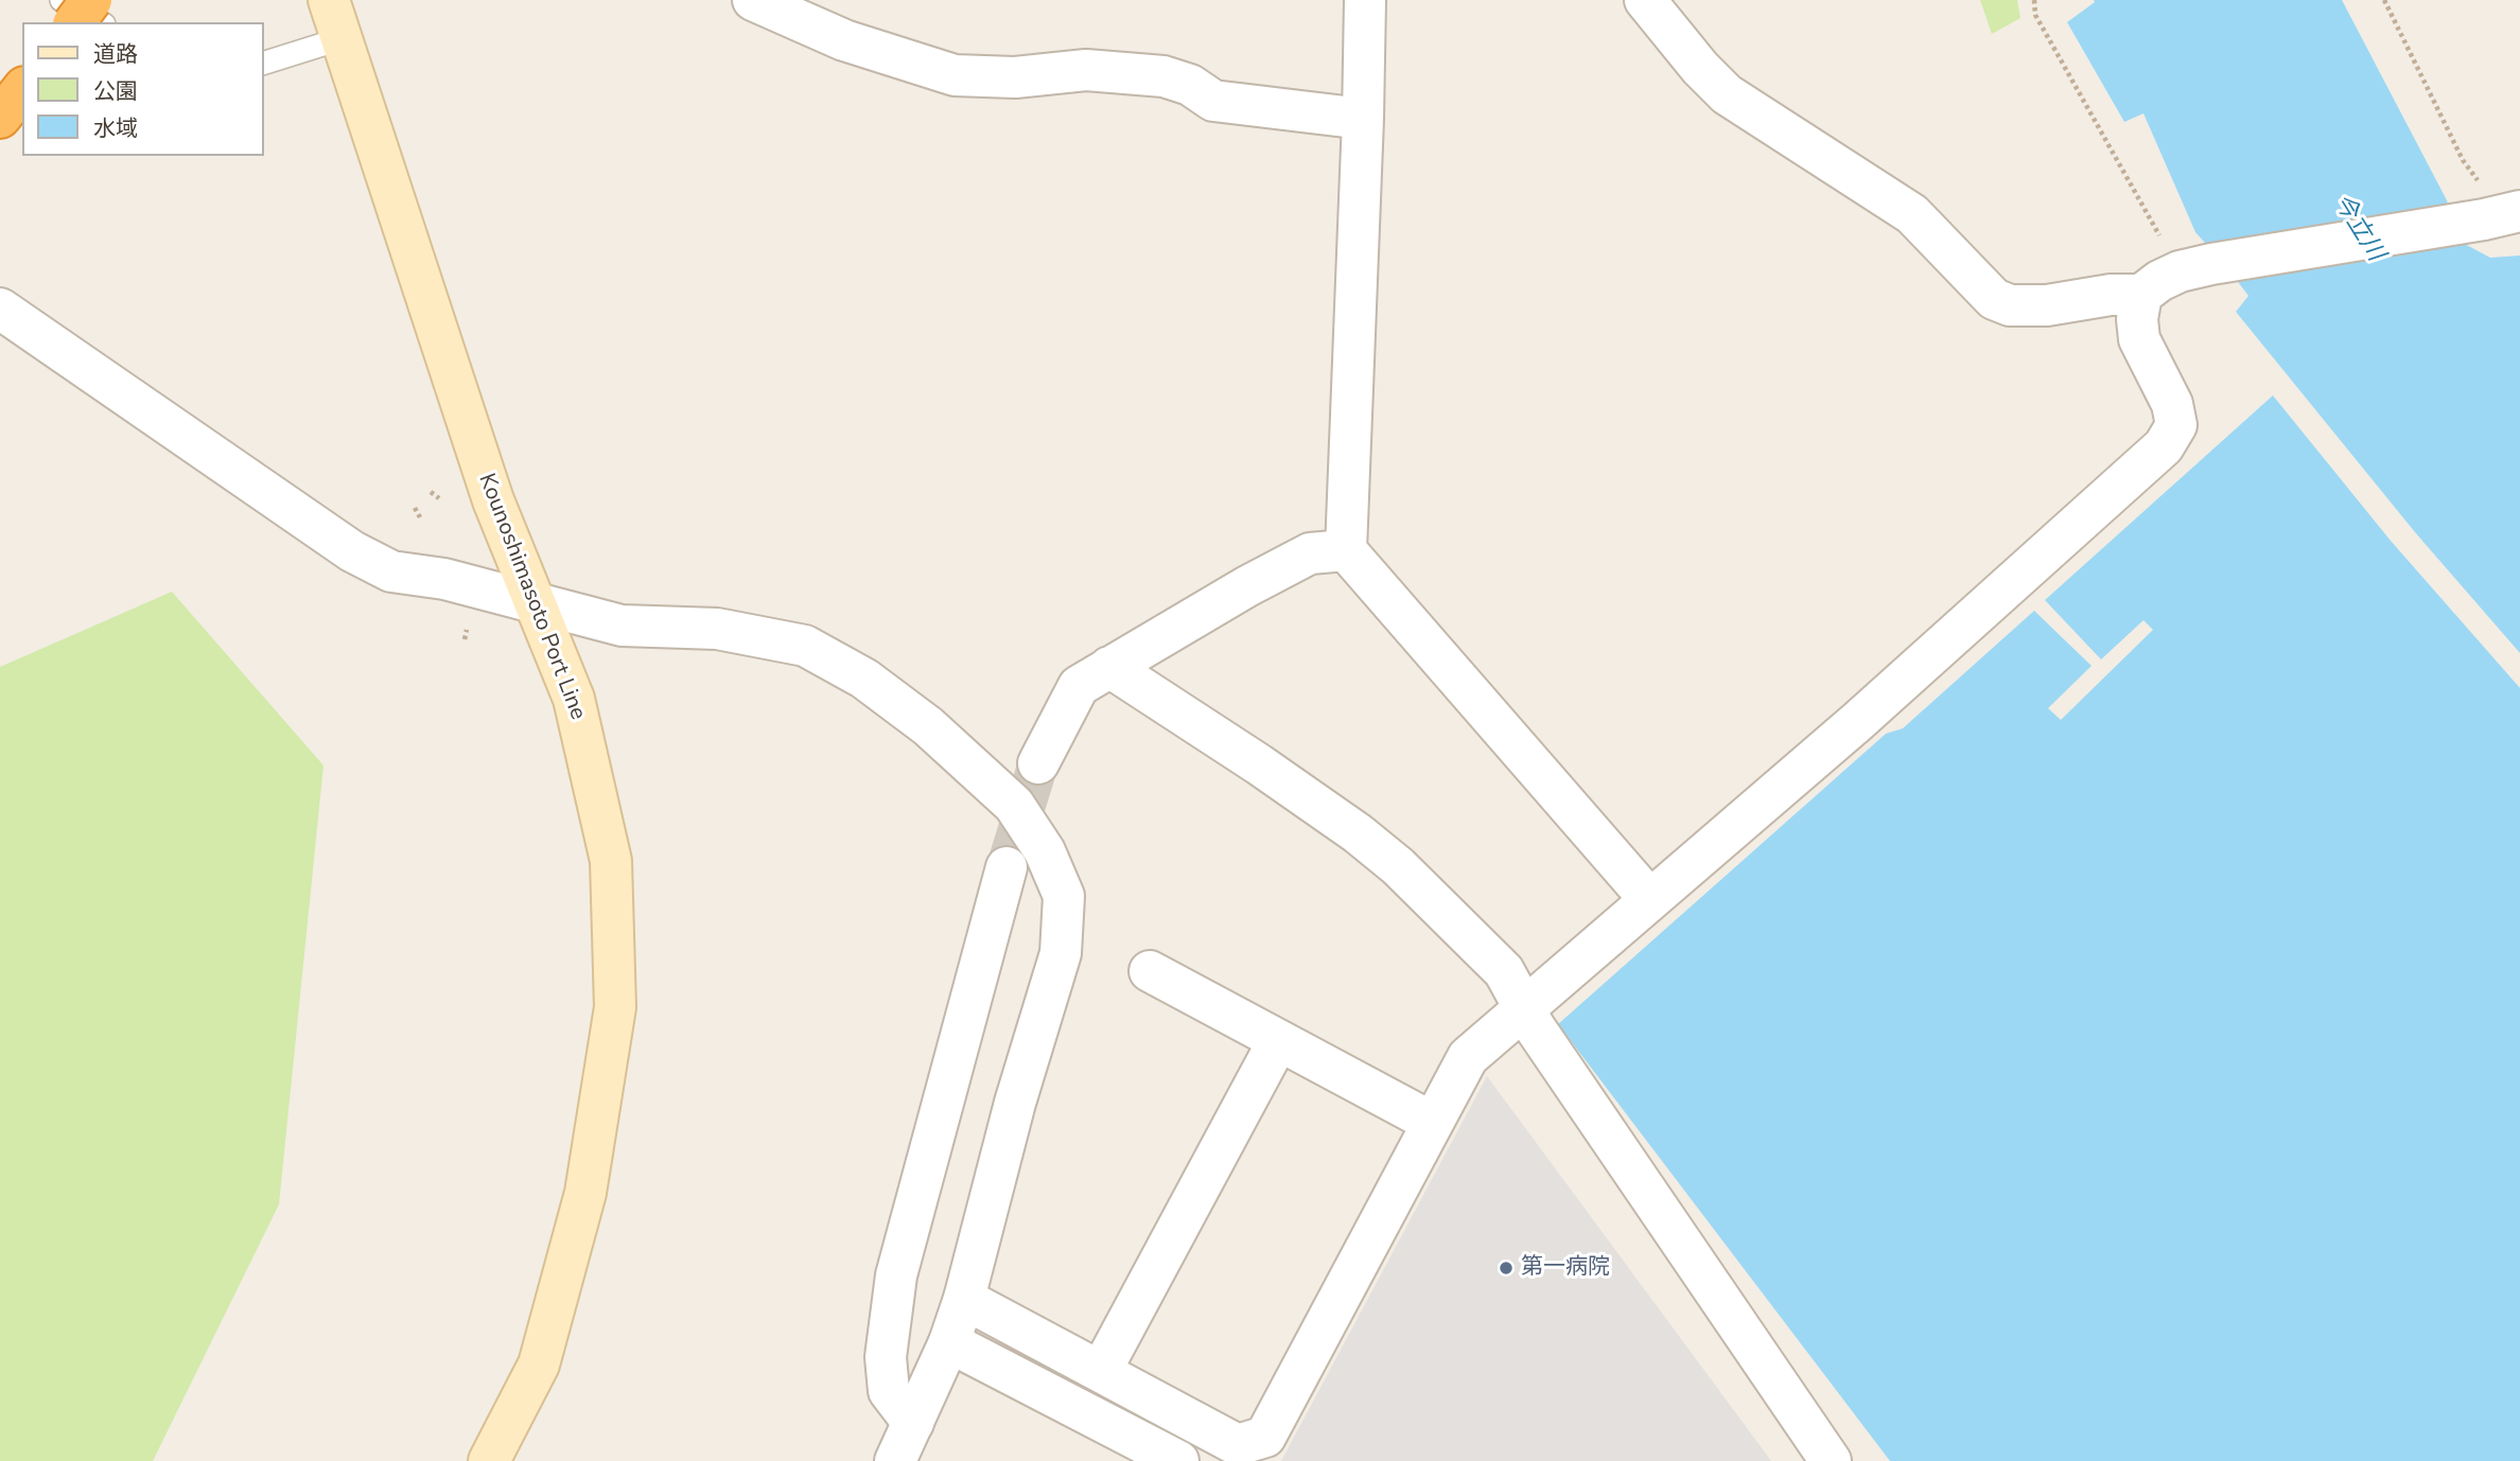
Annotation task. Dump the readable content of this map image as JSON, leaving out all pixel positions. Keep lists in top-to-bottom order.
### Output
{
  "streets": {
    "main road": ["Kounoshimasoto Port Line"]
  },
  "water": ["今立川"],
  "places": ["第一病院"],
  "legend": ["道路", "公園", "水域"]
}
